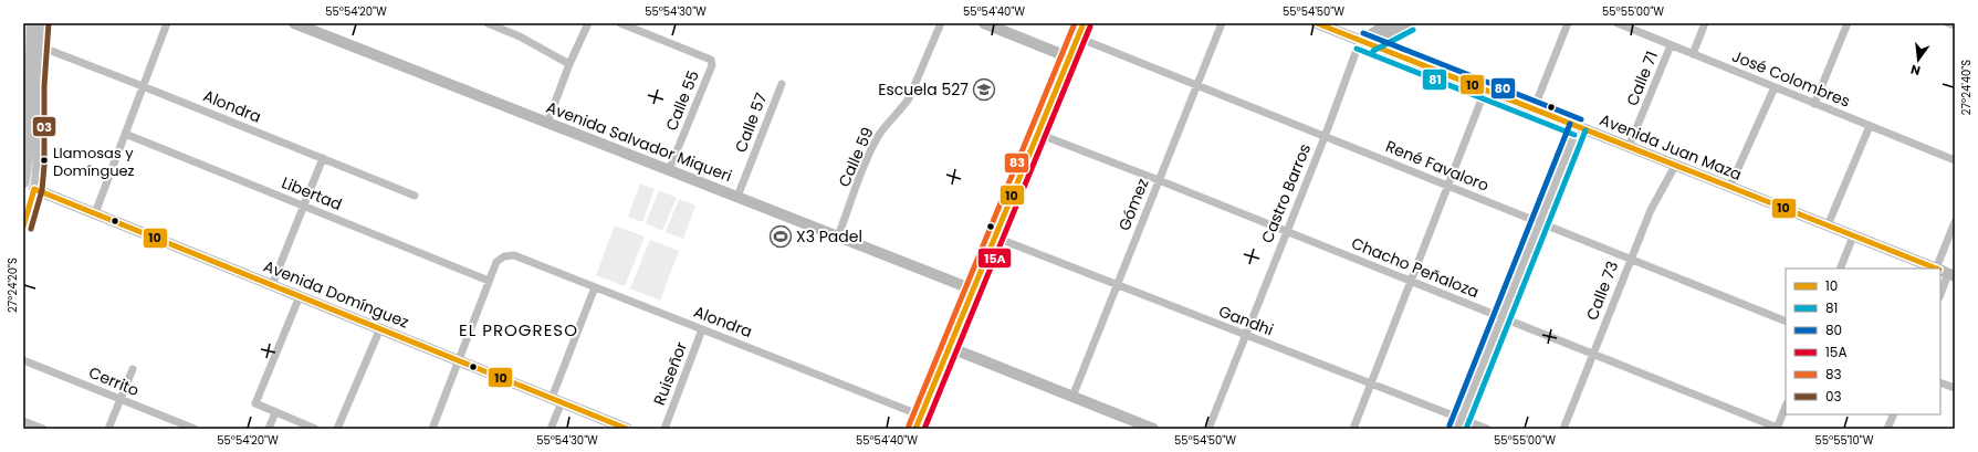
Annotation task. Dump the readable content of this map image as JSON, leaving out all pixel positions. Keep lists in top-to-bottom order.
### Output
{
  "streets": {
    "main road": ["Avenida Salvador Miqueri", "Avenida Juan Maza", "Avenida Domínguez"],
    "street": [
      "Calle 71",
      "José Colombres",
      "Calle 55",
      "Alondra",
      "Calle 57",
      "Calle 59",
      "René Favaloro",
      "Libertad",
      "Castro Barros",
      "Gómez",
      "Chacho Peñaloza",
      "Calle 73",
      "Gandhi",
      "Ruiseñor",
      "Cerrito"
    ]
  },
  "crossings": [
    ["Calle 71", "José Colombres"],
    ["Calle 71", "Avenida Juan Maza"],
    ["Calle 55", "Avenida Salvador Miqueri"],
    ["Alondra", "Libertad"],
    ["Alondra", "Ruiseñor"],
    ["Calle 57", "Avenida Salvador Miqueri"],
    ["Avenida Salvador Miqueri", "Calle 59"],
    ["Avenida Juan Maza", "Castro Barros"],
    ["Avenida Juan Maza", "Calle 73"],
    ["René Favaloro", "Castro Barros"],
    ["René Favaloro", "Gómez"],
    ["René Favaloro", "Calle 73"],
    ["Castro Barros", "Chacho Peñaloza"],
    ["Castro Barros", "Gandhi"],
    ["Gómez", "Chacho Peñaloza"],
    ["Gómez", "Gandhi"],
    ["Chacho Peñaloza", "Calle 73"]
  ],
  "districts": ["EL PROGRESO"],
  "places": {
    "school or university": ["Escuela 527"],
    "other": ["Llamosas y Domínguez"],
    "sports": ["X3 Padel"]
  },
  "lines": [
    "transit line 10",
    "transit line 83",
    "transit line 03",
    "transit line 15A",
    "transit line 81",
    "transit line 80"
  ],
  "legend": [
    "10",
    "81",
    "80",
    "15A",
    "83",
    "03"
  ],
  "north": "bottom",
  "coordinates": [
    "55°54'20\"W",
    "55°54'30\"W",
    "55°54'40\"W",
    "55°54'50\"W",
    "55°55'00\"W",
    "27°24'40\"S",
    "27°24'20\"S",
    "55°55'10\"W"
  ]
}
